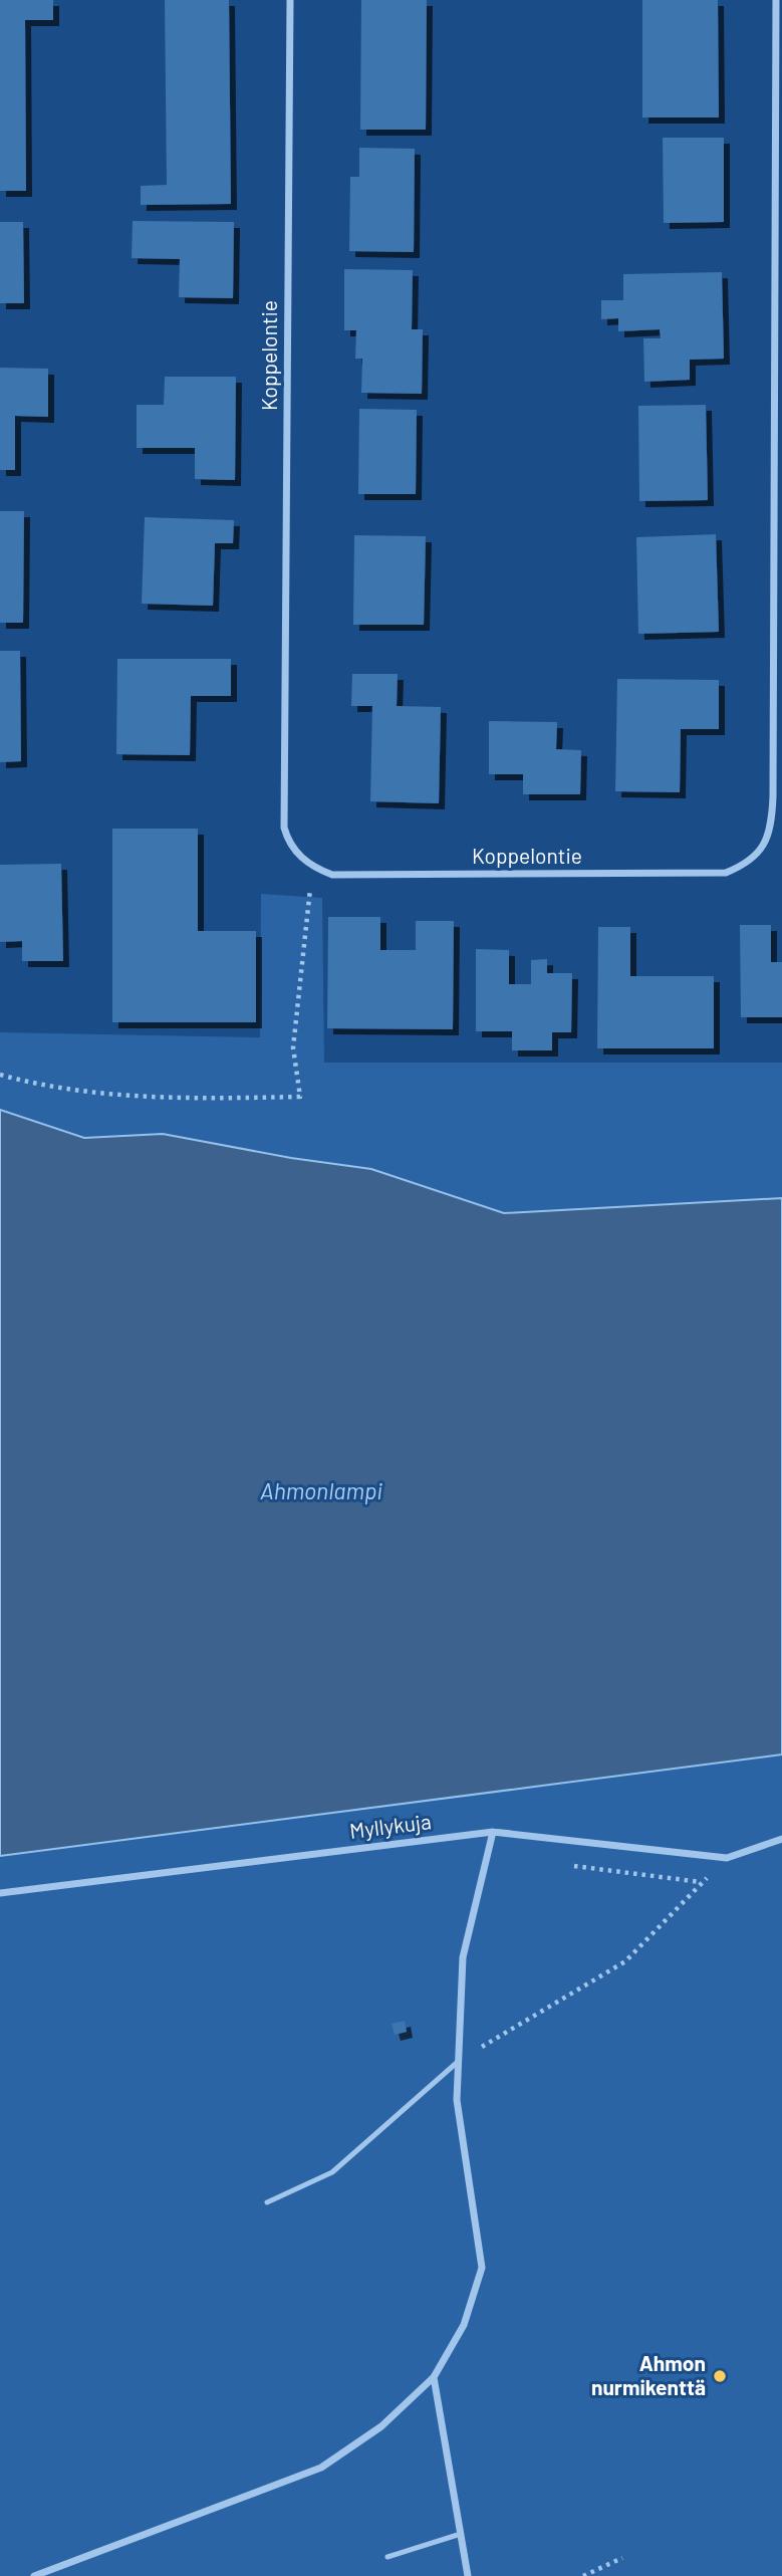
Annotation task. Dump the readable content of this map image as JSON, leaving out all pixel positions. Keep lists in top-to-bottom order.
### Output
{
  "streets": {
    "street": ["Koppelontie", "Myllykuja"]
  },
  "water": ["Ahmonlampi"],
  "places": ["Ahmon nurmikenttä"]
}
